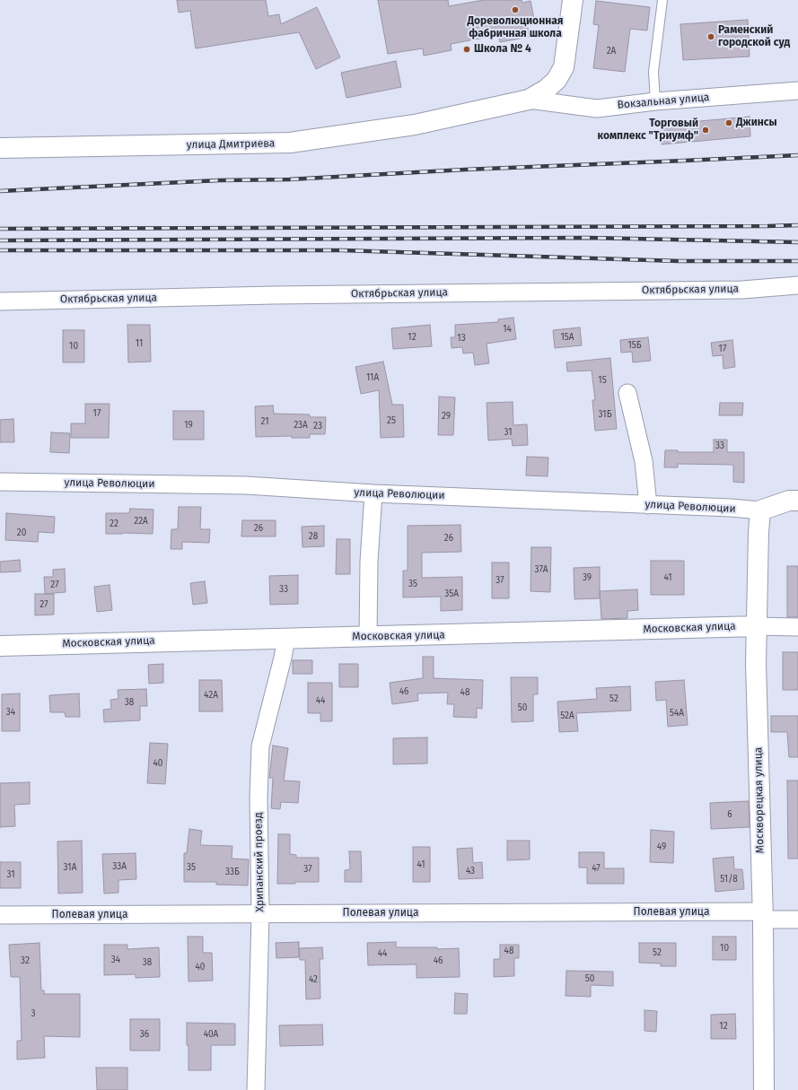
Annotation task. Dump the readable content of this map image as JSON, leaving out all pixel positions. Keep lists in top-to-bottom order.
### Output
{
  "streets": {
    "street": [
      "Вокзальная улица",
      "улица Дмитриева",
      "Октябрьская улица",
      "улица Революции",
      "Московская улица",
      "Москворецкая улица",
      "Хрипанский проезд",
      "Полевая улица"
    ]
  },
  "crossings": [
    ["Вокзальная улица", "улица Дмитриева"],
    ["улица Революции", "Москворецкая улица"],
    ["Московская улица", "Москворецкая улица"],
    ["Московская улица", "Хрипанский проезд"],
    ["Москворецкая улица", "Полевая улица"],
    ["Хрипанский проезд", "Полевая улица"]
  ],
  "places": [
    "Дореволюционная фабричная школа",
    "Раменский городской суд",
    "Школа № 4",
    "Джинсы",
    "Торговый комплекс \"Триумф\""
  ],
  "house_numbers": [
    "2А",
    "14",
    "12",
    "15А",
    "13",
    "11",
    "15Б",
    "10",
    "17",
    "11А",
    "15",
    "17",
    "31Б",
    "29",
    "25",
    "21",
    "19",
    "23А",
    "23",
    "31",
    "33",
    "22А",
    "22",
    "26",
    "20",
    "28",
    "26",
    "37А",
    "39",
    "41",
    "37",
    "35",
    "27",
    "33",
    "35А",
    "27",
    "46",
    "48",
    "42А",
    "52",
    "44",
    "38",
    "50",
    "34",
    "54А",
    "52А",
    "40",
    "6",
    "49",
    "41",
    "33А",
    "31А",
    "35",
    "47",
    "37",
    "43",
    "33Б",
    "31",
    "51/8",
    "10",
    "48",
    "52",
    "44",
    "34",
    "32",
    "46",
    "38",
    "40",
    "50",
    "42",
    "3",
    "12",
    "36",
    "40А"
  ]
}
